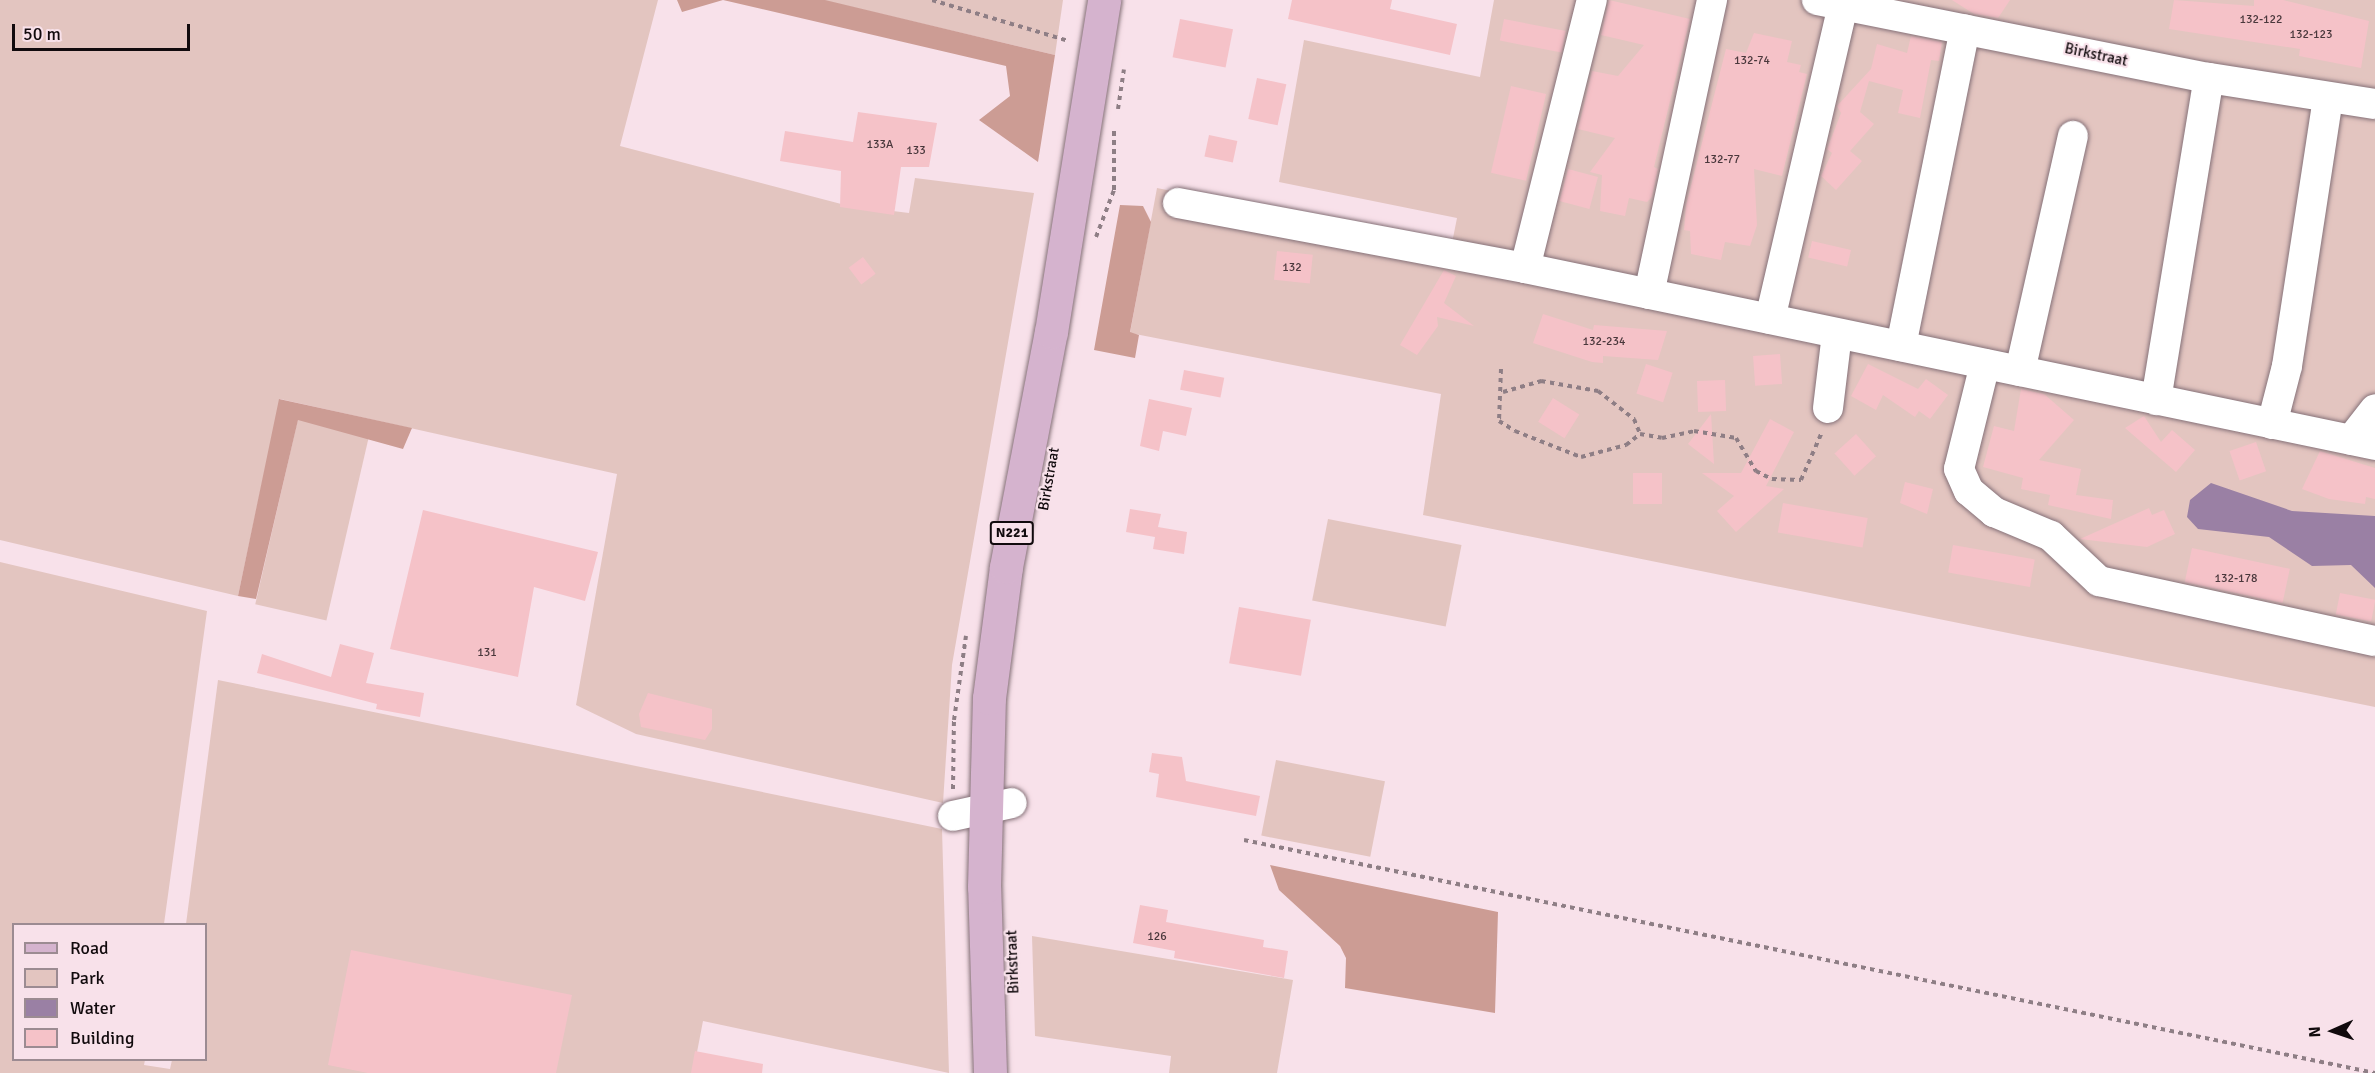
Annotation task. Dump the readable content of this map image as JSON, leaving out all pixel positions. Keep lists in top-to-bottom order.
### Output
{
  "streets": {
    "main road": ["Birkstraat", "N221"]
  },
  "house_numbers": [
    "132-122",
    "132-123",
    "132-74",
    "133A",
    "133",
    "132-77",
    "132",
    "132-234",
    "132-178",
    "131",
    "126"
  ],
  "legend": [
    "Road",
    "Park",
    "Water",
    "Building"
  ],
  "scale_bar": "50 m",
  "north": "left"
}
